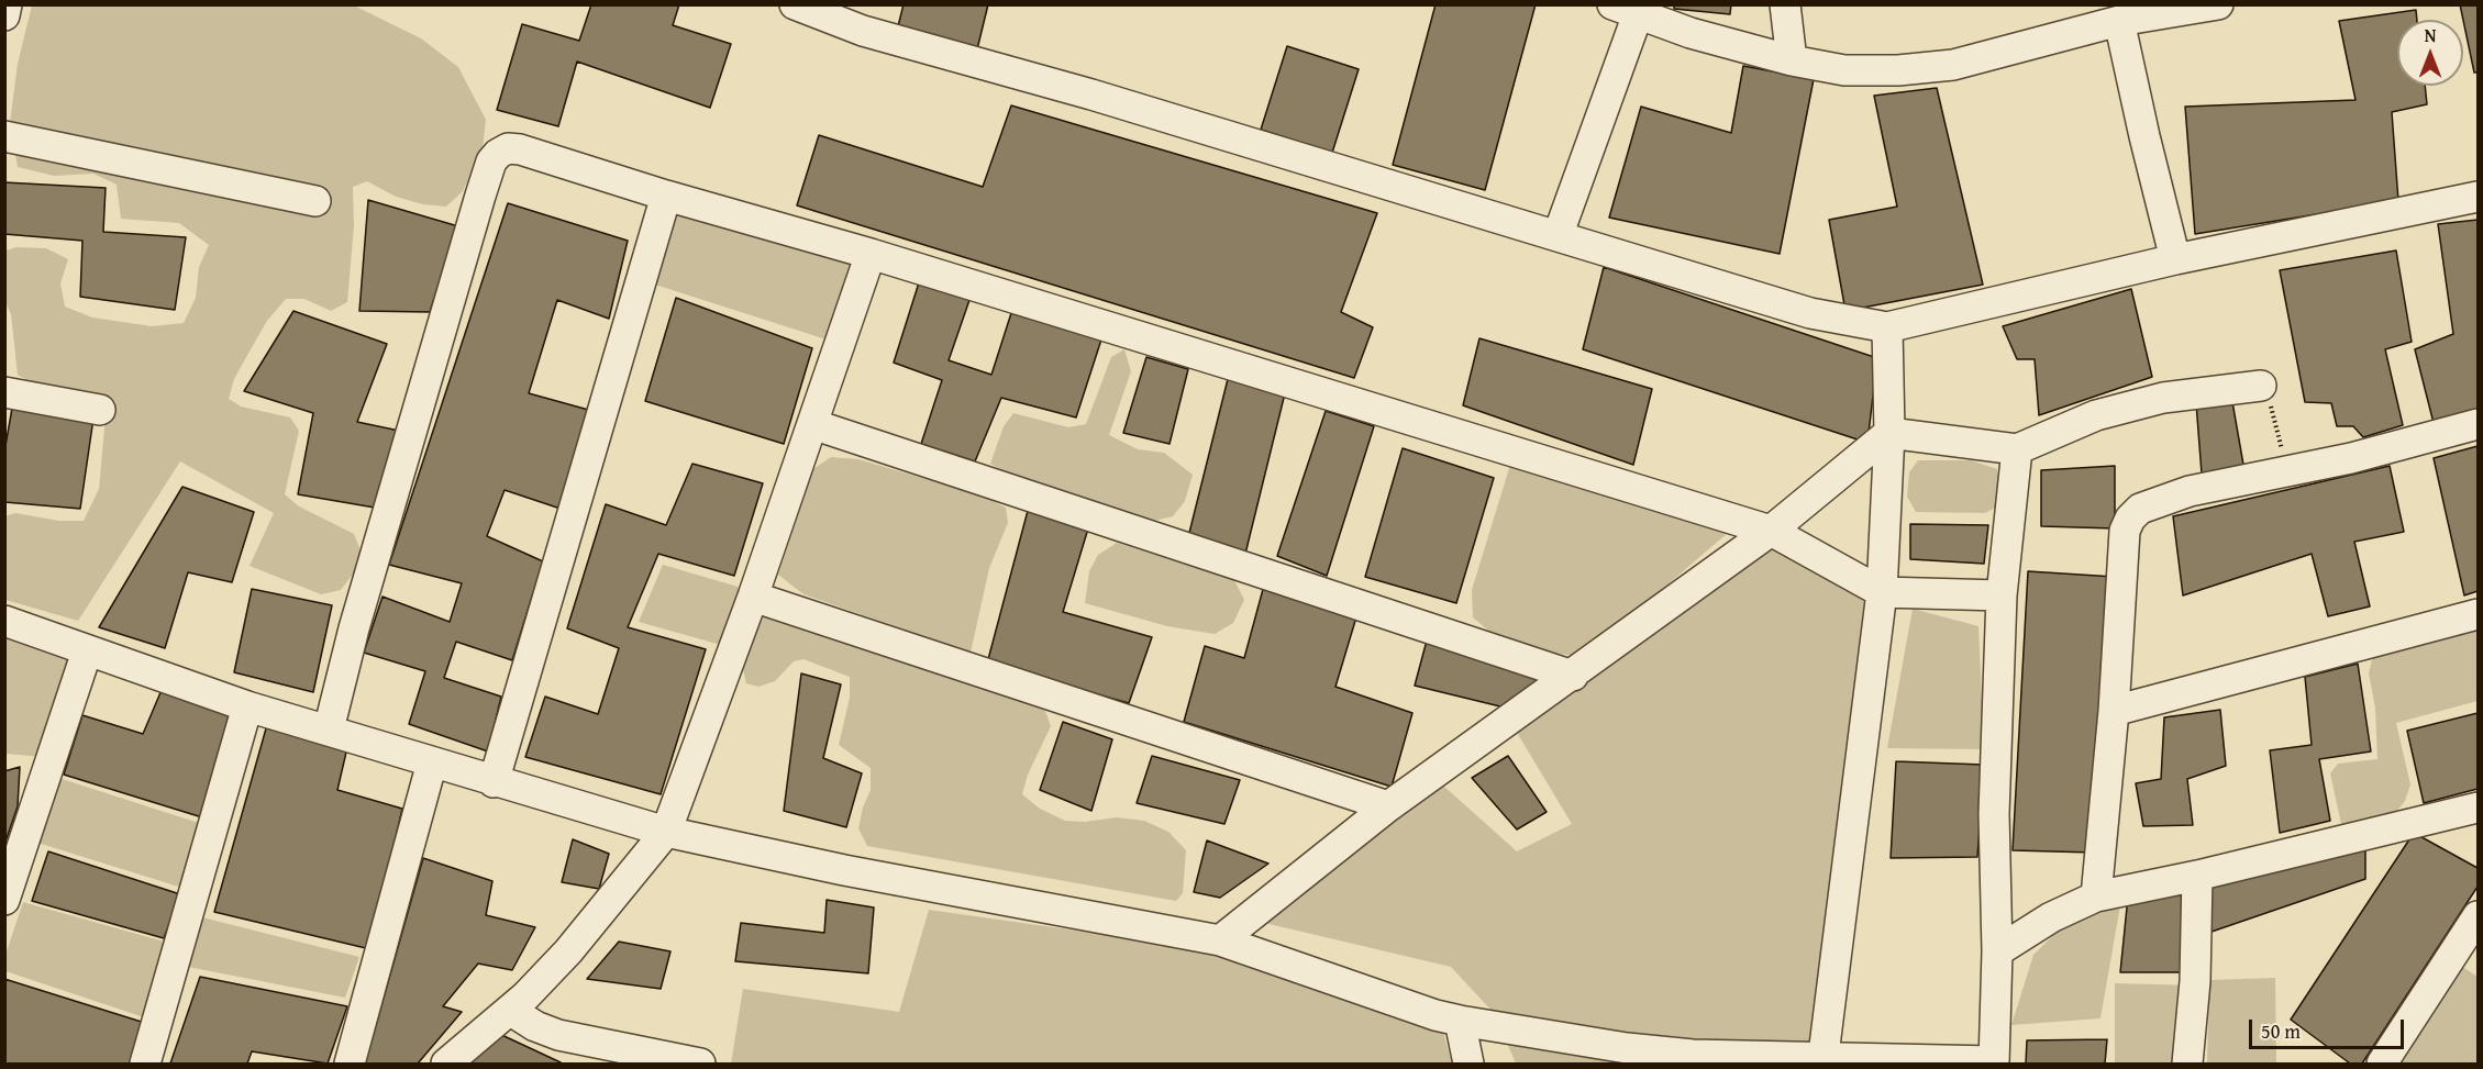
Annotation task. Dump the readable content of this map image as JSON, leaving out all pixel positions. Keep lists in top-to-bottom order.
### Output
{
  "scale_bar": "50 m",
  "north": "top"
}
